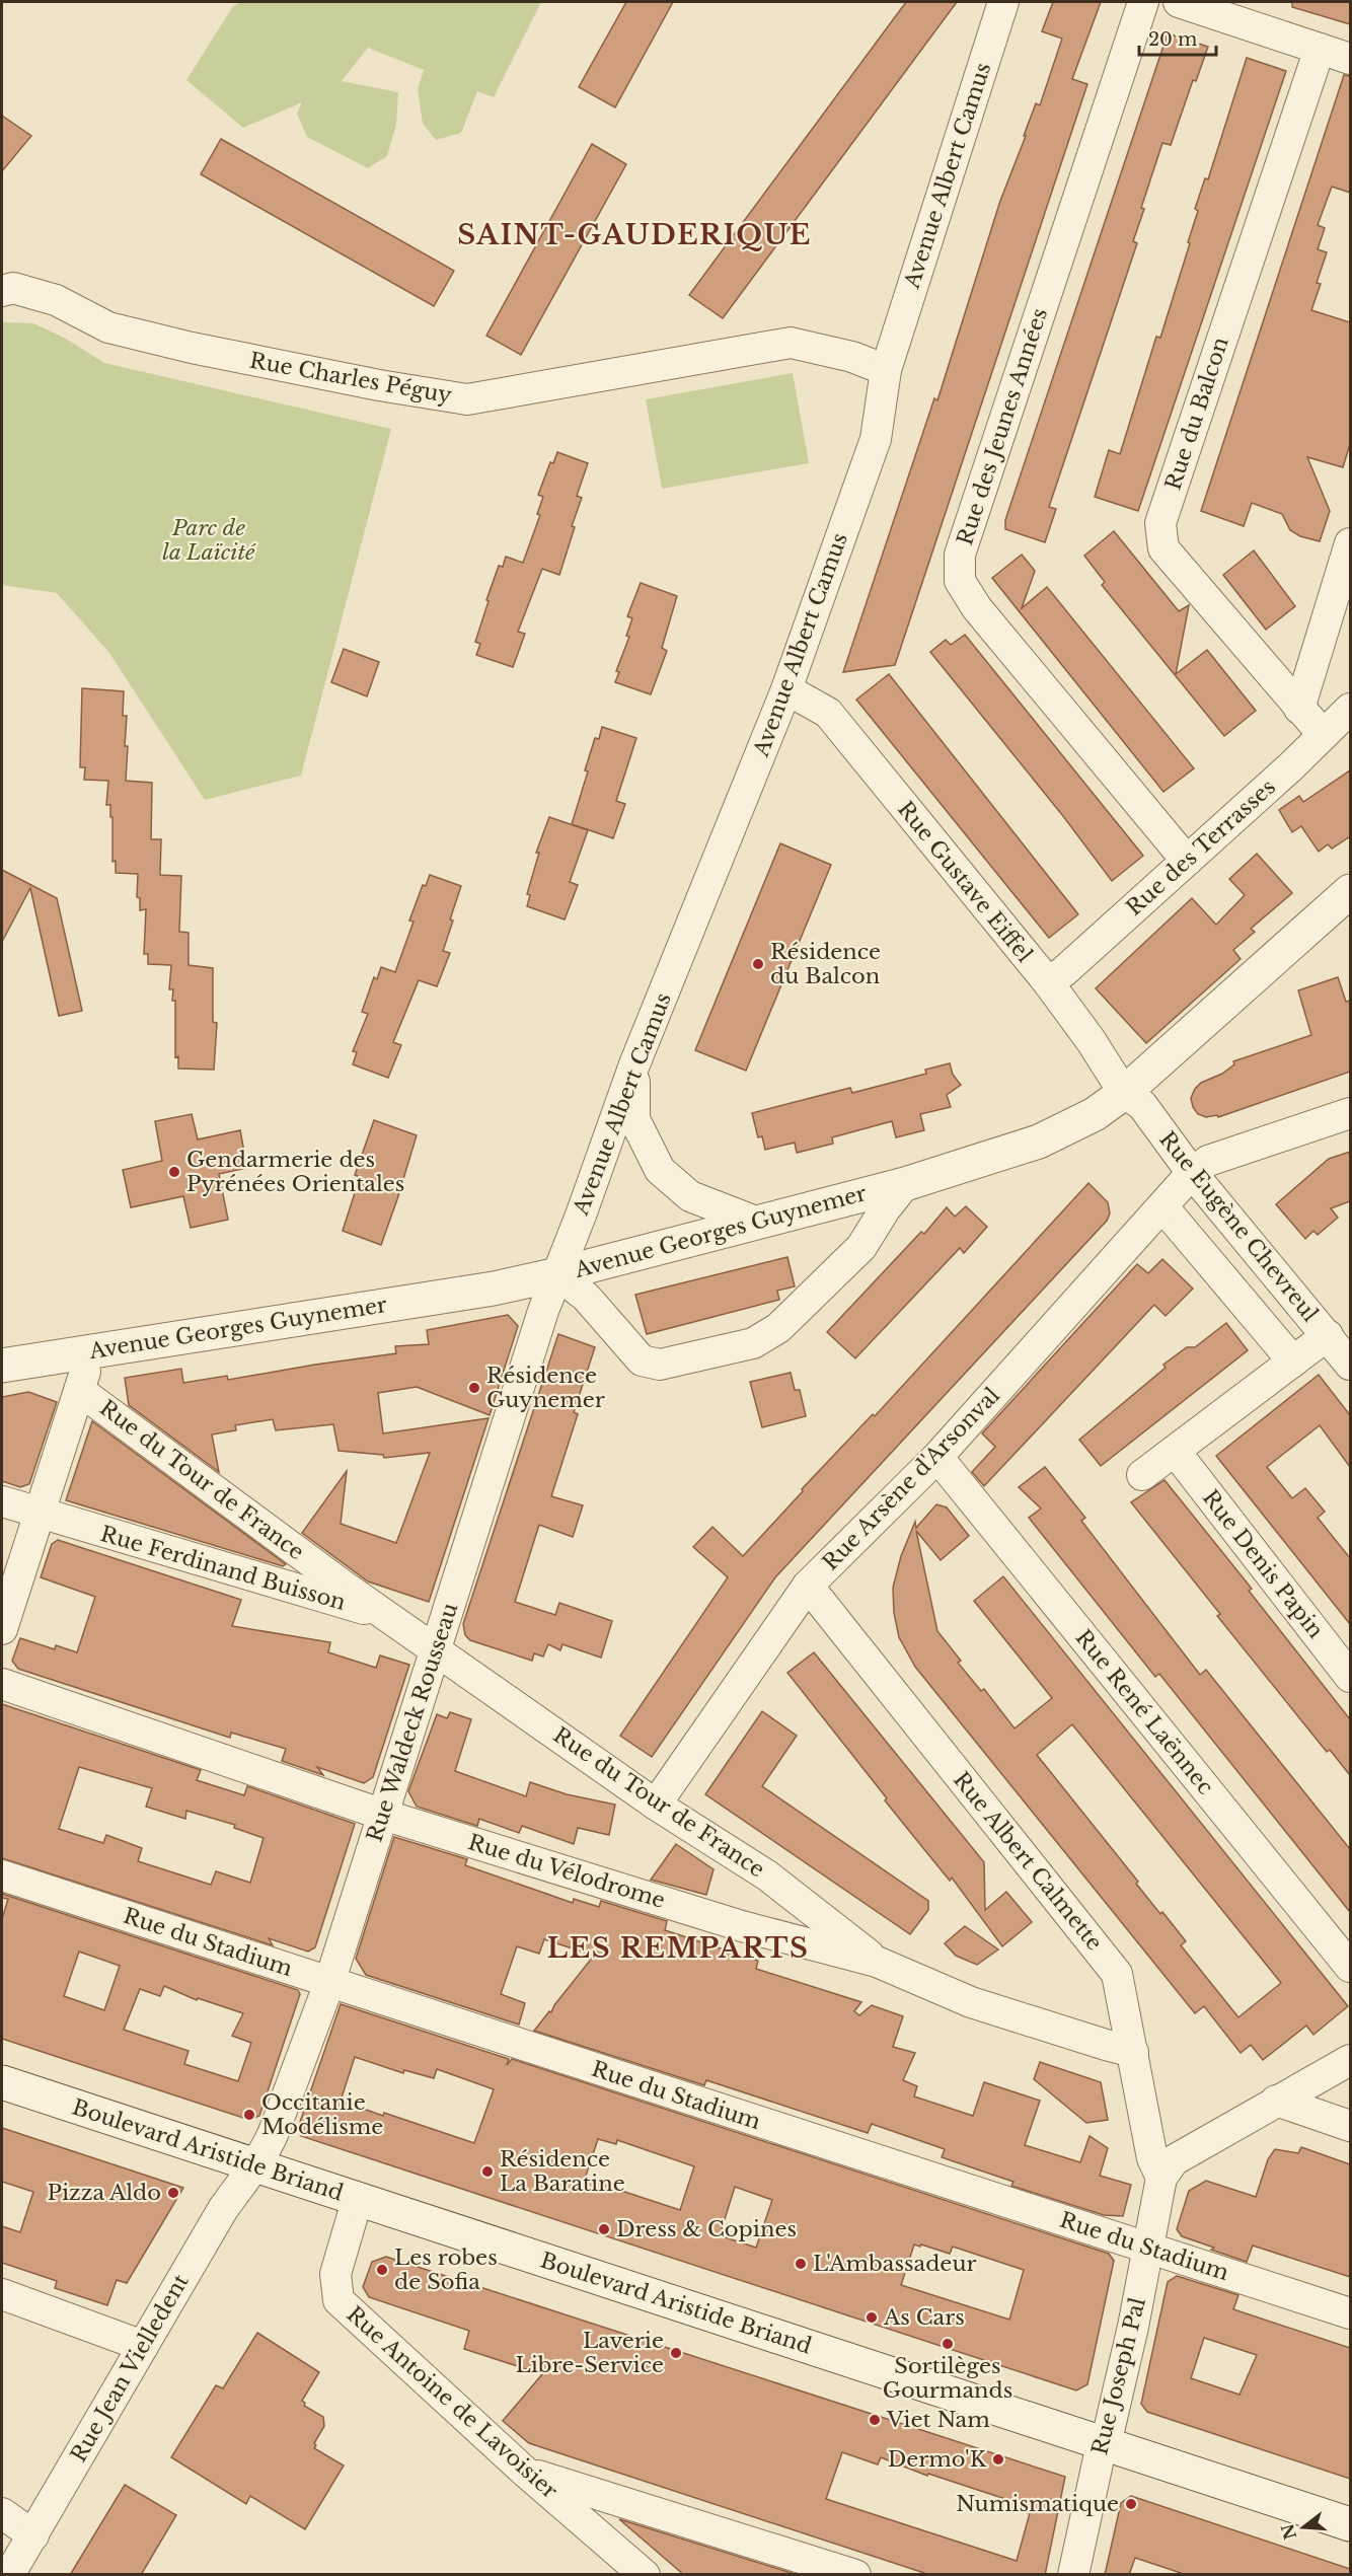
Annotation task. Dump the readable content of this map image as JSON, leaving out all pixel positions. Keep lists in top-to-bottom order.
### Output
{
  "streets": {
    "street": [
      "Avenue Albert Camus",
      "Rue Charles Péguy",
      "Rue du Balcon",
      "Rue des Jeunes Années",
      "Rue des Terrasses",
      "Rue Gustave Eiffel",
      "Rue Eugène Chevreul",
      "Avenue Georges Guynemer",
      "Rue Arsène d'Arsonval",
      "Rue du Tour de France",
      "Rue Denis Papin",
      "Rue Ferdinand Buisson",
      "Rue René Laënnec",
      "Rue Waldeck Rousseau",
      "Rue Albert Calmette",
      "Rue du Vélodrome",
      "Rue du Stadium",
      "Boulevard Aristide Briand",
      "Rue Jean Vielledent",
      "Rue Joseph Pal",
      "Rue Antoine de Lavoisier"
    ]
  },
  "crossings": [
    ["Avenue Albert Camus", "Rue Charles Péguy"],
    ["Avenue Albert Camus", "Rue Gustave Eiffel"],
    ["Avenue Albert Camus", "Avenue Georges Guynemer"],
    ["Avenue Albert Camus", "Rue Waldeck Rousseau"],
    ["Rue du Balcon", "Rue des Terrasses"],
    ["Rue des Jeunes Années", "Rue des Terrasses"],
    ["Rue des Terrasses", "Rue Gustave Eiffel"],
    ["Rue Gustave Eiffel", "Rue Eugène Chevreul"],
    ["Rue Gustave Eiffel", "Avenue Georges Guynemer"],
    ["Rue Eugène Chevreul", "Avenue Georges Guynemer"],
    ["Rue Eugène Chevreul", "Rue Arsène d'Arsonval"],
    ["Avenue Georges Guynemer", "Rue Waldeck Rousseau"],
    ["Rue Arsène d'Arsonval", "Rue du Tour de France"],
    ["Rue Arsène d'Arsonval", "Rue René Laënnec"],
    ["Rue Arsène d'Arsonval", "Rue Albert Calmette"],
    ["Rue du Tour de France", "Rue Ferdinand Buisson"],
    ["Rue du Tour de France", "Rue Waldeck Rousseau"],
    ["Rue du Tour de France", "Rue du Vélodrome"],
    ["Rue Ferdinand Buisson", "Rue Waldeck Rousseau"],
    ["Rue Waldeck Rousseau", "Rue du Vélodrome"],
    ["Rue Waldeck Rousseau", "Rue du Stadium"],
    ["Rue Waldeck Rousseau", "Boulevard Aristide Briand"],
    ["Rue Waldeck Rousseau", "Rue Jean Vielledent"],
    ["Rue Albert Calmette", "Rue du Vélodrome"],
    ["Rue Albert Calmette", "Rue Joseph Pal"],
    ["Rue du Stadium", "Rue Joseph Pal"],
    ["Boulevard Aristide Briand", "Rue Jean Vielledent"],
    ["Boulevard Aristide Briand", "Rue Joseph Pal"],
    ["Boulevard Aristide Briand", "Rue Antoine de Lavoisier"]
  ],
  "districts": ["SAINT-GAUDERIQUE", "LES REMPARTS"],
  "parks": ["Parc de la Laïcité"],
  "places": [
    "Résidence du Balcon",
    "Gendarmerie des Pyrénées Orientales",
    "Résidence Guynemer",
    "Occitanie Modélisme",
    "Résidence La Baratine",
    "Pizza Aldo",
    "Dress & Copines",
    "L'Ambassadeur",
    "Les robes de Sofia",
    "As Cars",
    "Sortilèges Gourmands",
    "Laverie Libre-Service",
    "Viet Nam",
    "Dermo'K",
    "Numismatique"
  ],
  "scale_bar": "20 m",
  "north": "left"
}
